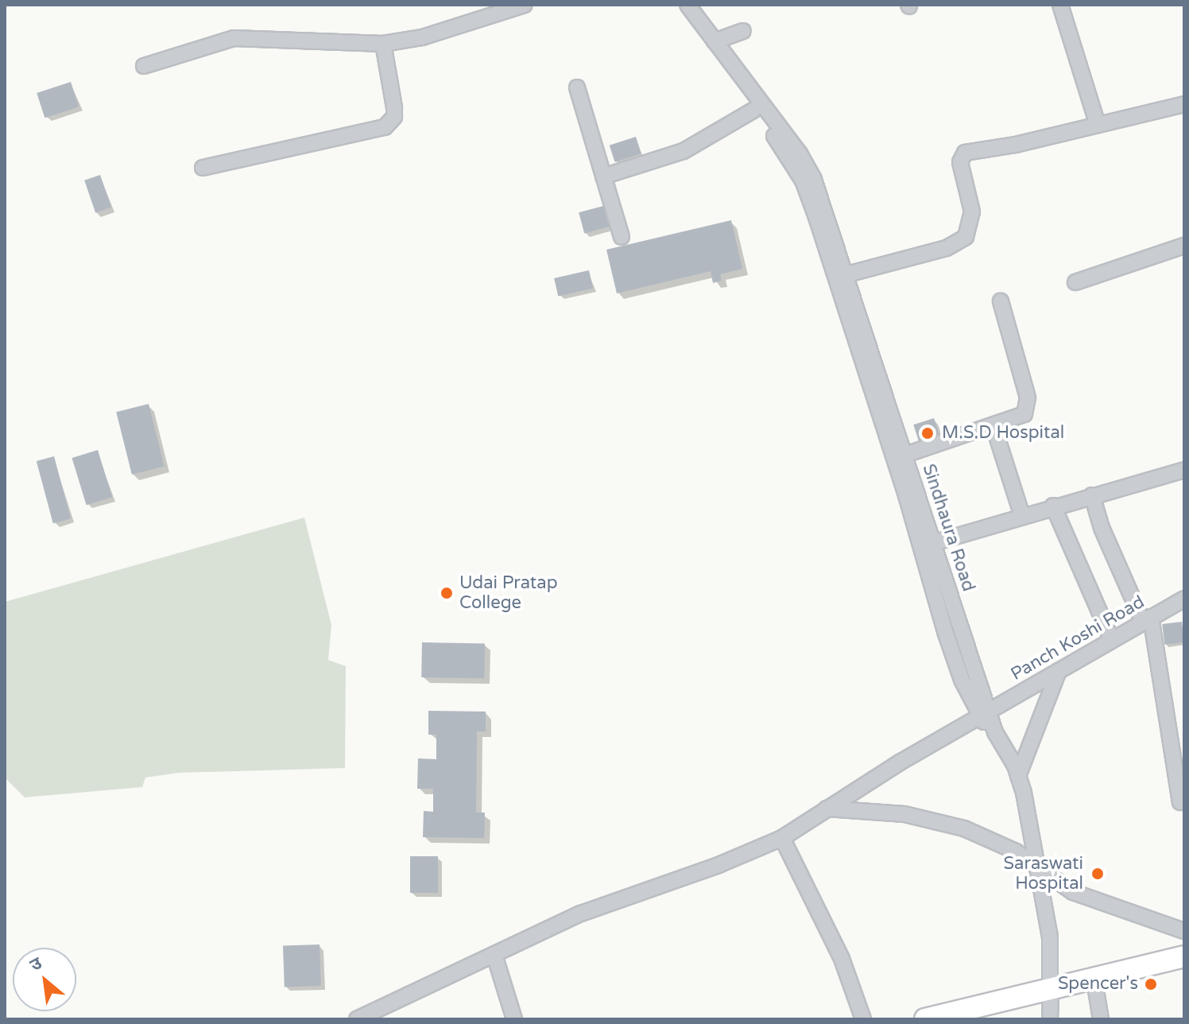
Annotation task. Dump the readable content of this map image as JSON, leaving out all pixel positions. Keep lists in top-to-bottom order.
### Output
{
  "streets": {
    "street": ["Sindhaura Road", "Panch Koshi Road"]
  },
  "crossings": [
    ["Sindhaura Road", "Panch Koshi Road"]
  ],
  "places": [
    "M.S.D Hospital",
    "Udai Pratap College",
    "Saraswati Hospital",
    "Spencer's"
  ],
  "north": "top left"
}
